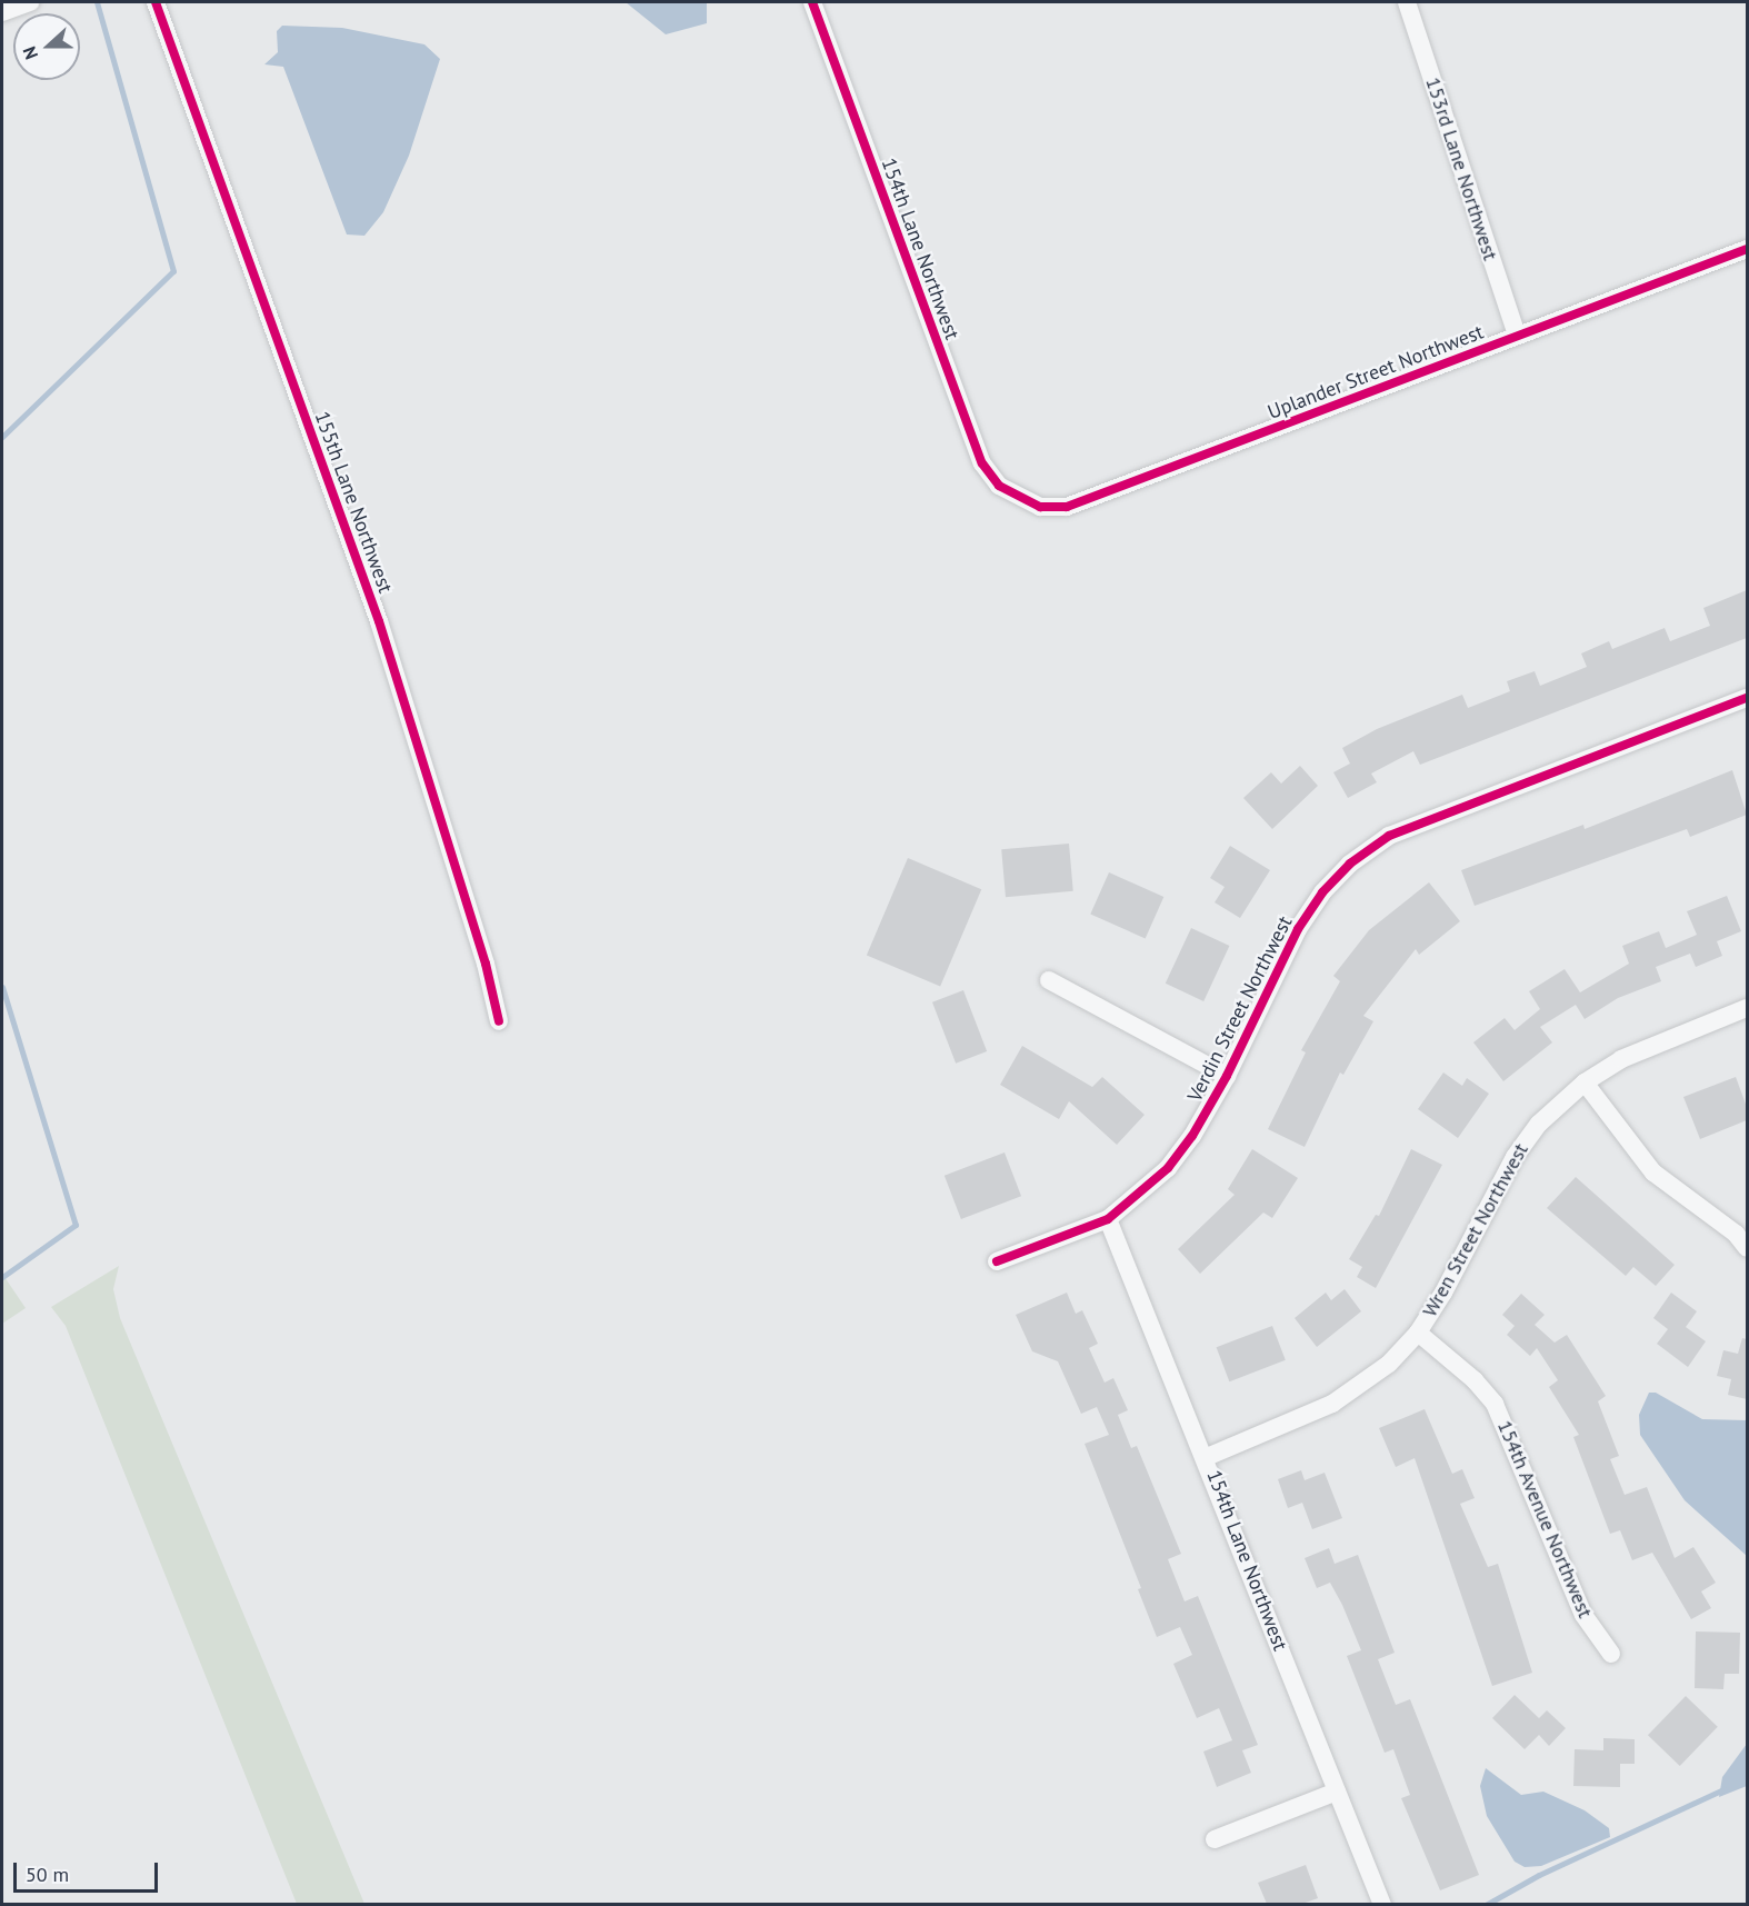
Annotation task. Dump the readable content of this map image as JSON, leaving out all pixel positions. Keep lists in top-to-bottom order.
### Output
{
  "streets": {
    "street": [
      "153rd Lane Northwest",
      "154th Lane Northwest",
      "Uplander Street Northwest",
      "155th Lane Northwest",
      "Verdin Street Northwest",
      "Wren Street Northwest",
      "154th Avenue Northwest"
    ]
  },
  "crossings": [
    ["153rd Lane Northwest", "Uplander Street Northwest"],
    ["154th Lane Northwest", "Uplander Street Northwest"],
    ["154th Lane Northwest", "Verdin Street Northwest"],
    ["154th Lane Northwest", "Wren Street Northwest"],
    ["Wren Street Northwest", "154th Avenue Northwest"]
  ],
  "scale_bar": "50 m",
  "north": "left"
}
